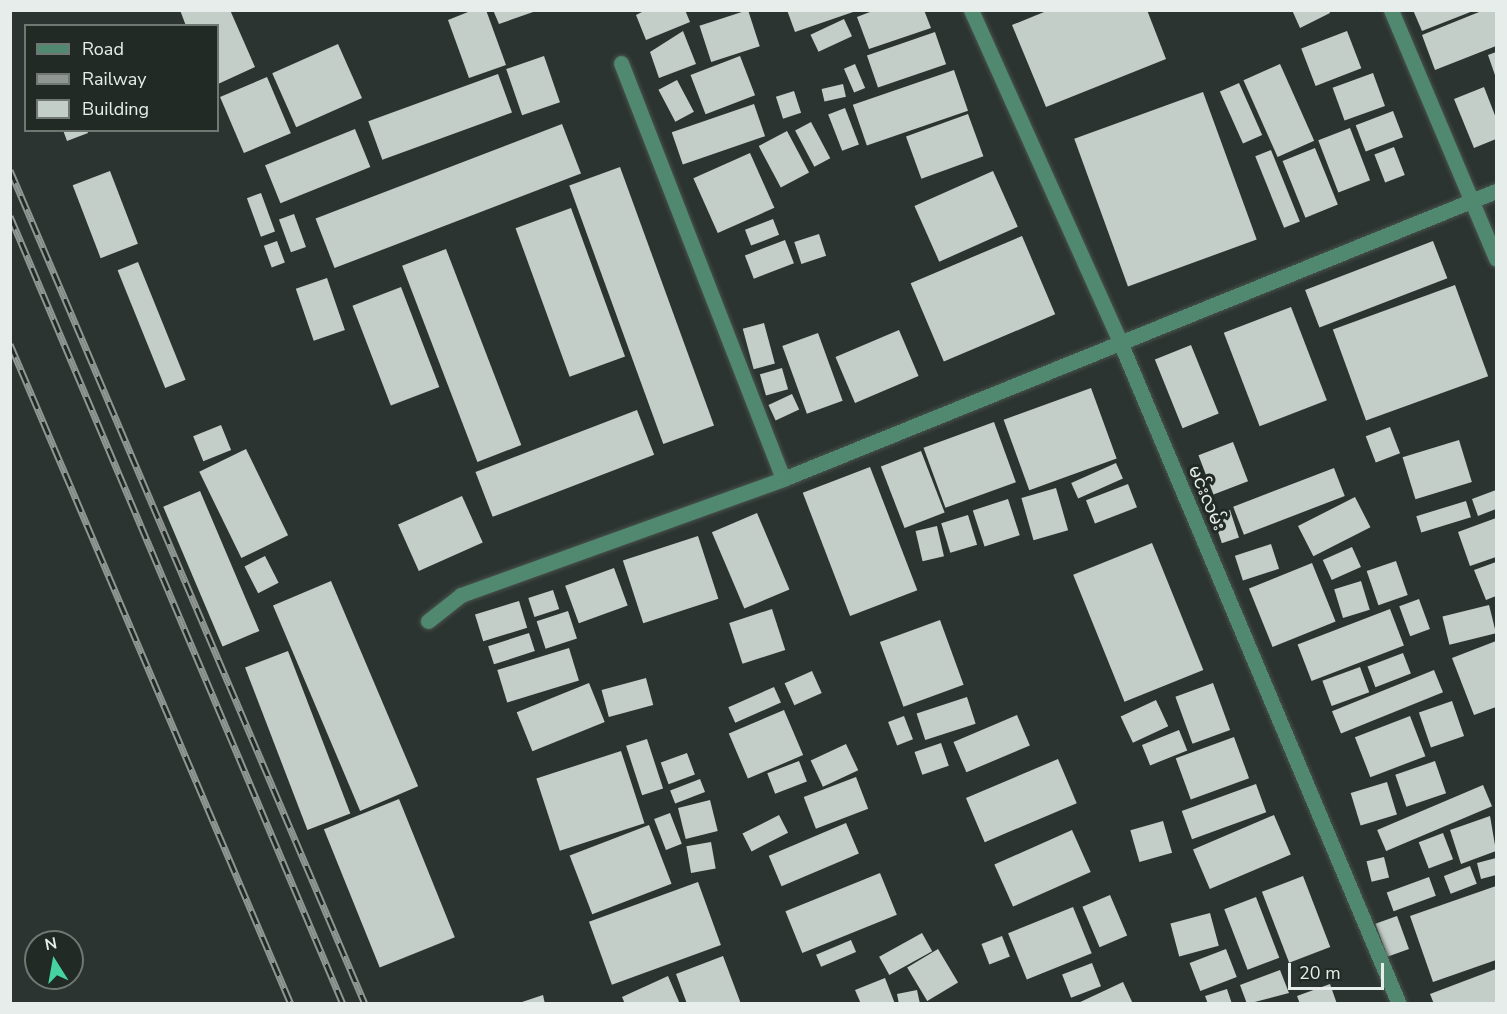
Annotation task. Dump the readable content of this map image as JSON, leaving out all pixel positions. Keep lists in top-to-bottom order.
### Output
{
  "streets": {
    "street": ["မင်းလမ်း"]
  },
  "legend": ["Road", "Railway", "Building"],
  "scale_bar": "20 m",
  "north": "top"
}
